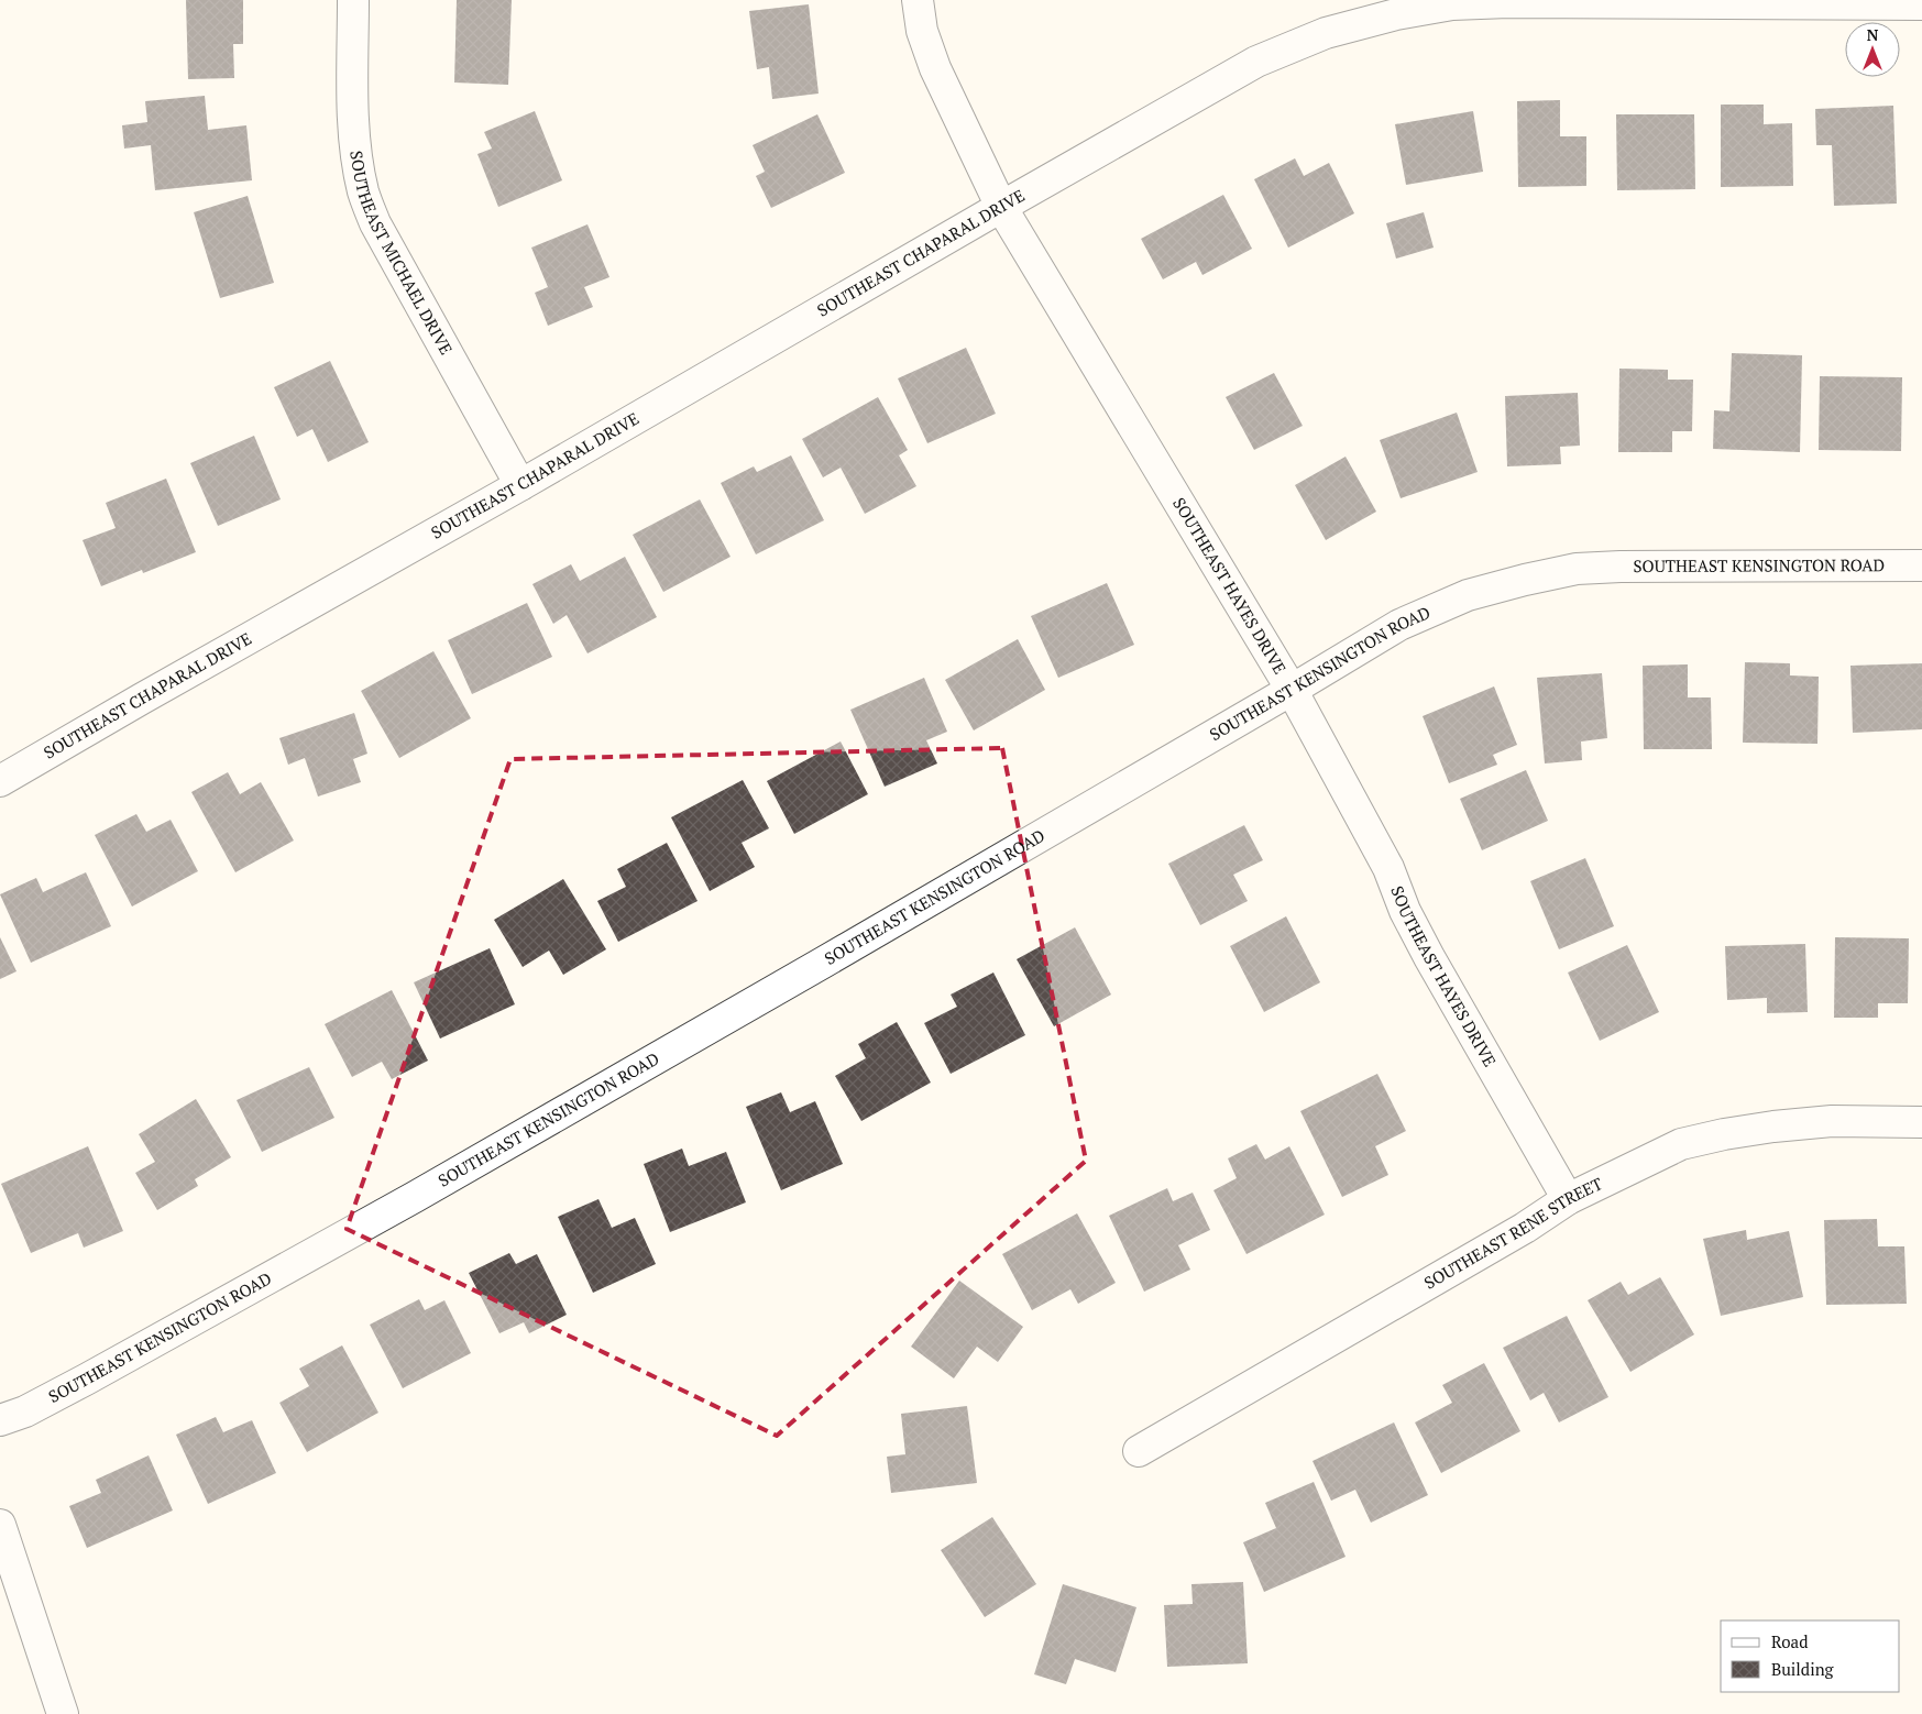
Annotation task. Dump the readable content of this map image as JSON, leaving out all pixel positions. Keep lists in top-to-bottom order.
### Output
{
  "streets": {
    "street": [
      "SOUTHEAST MICHAEL DRIVE",
      "SOUTHEAST CHAPARAL DRIVE",
      "SOUTHEAST KENSINGTON ROAD",
      "SOUTHEAST HAYES DRIVE",
      "SOUTHEAST RENE STREET"
    ]
  },
  "crossings": [
    ["SOUTHEAST MICHAEL DRIVE", "SOUTHEAST CHAPARAL DRIVE"],
    ["SOUTHEAST CHAPARAL DRIVE", "SOUTHEAST HAYES DRIVE"],
    ["SOUTHEAST KENSINGTON ROAD", "SOUTHEAST HAYES DRIVE"],
    ["SOUTHEAST HAYES DRIVE", "SOUTHEAST RENE STREET"]
  ],
  "legend": ["Road", "Building"],
  "north": "top"
}
